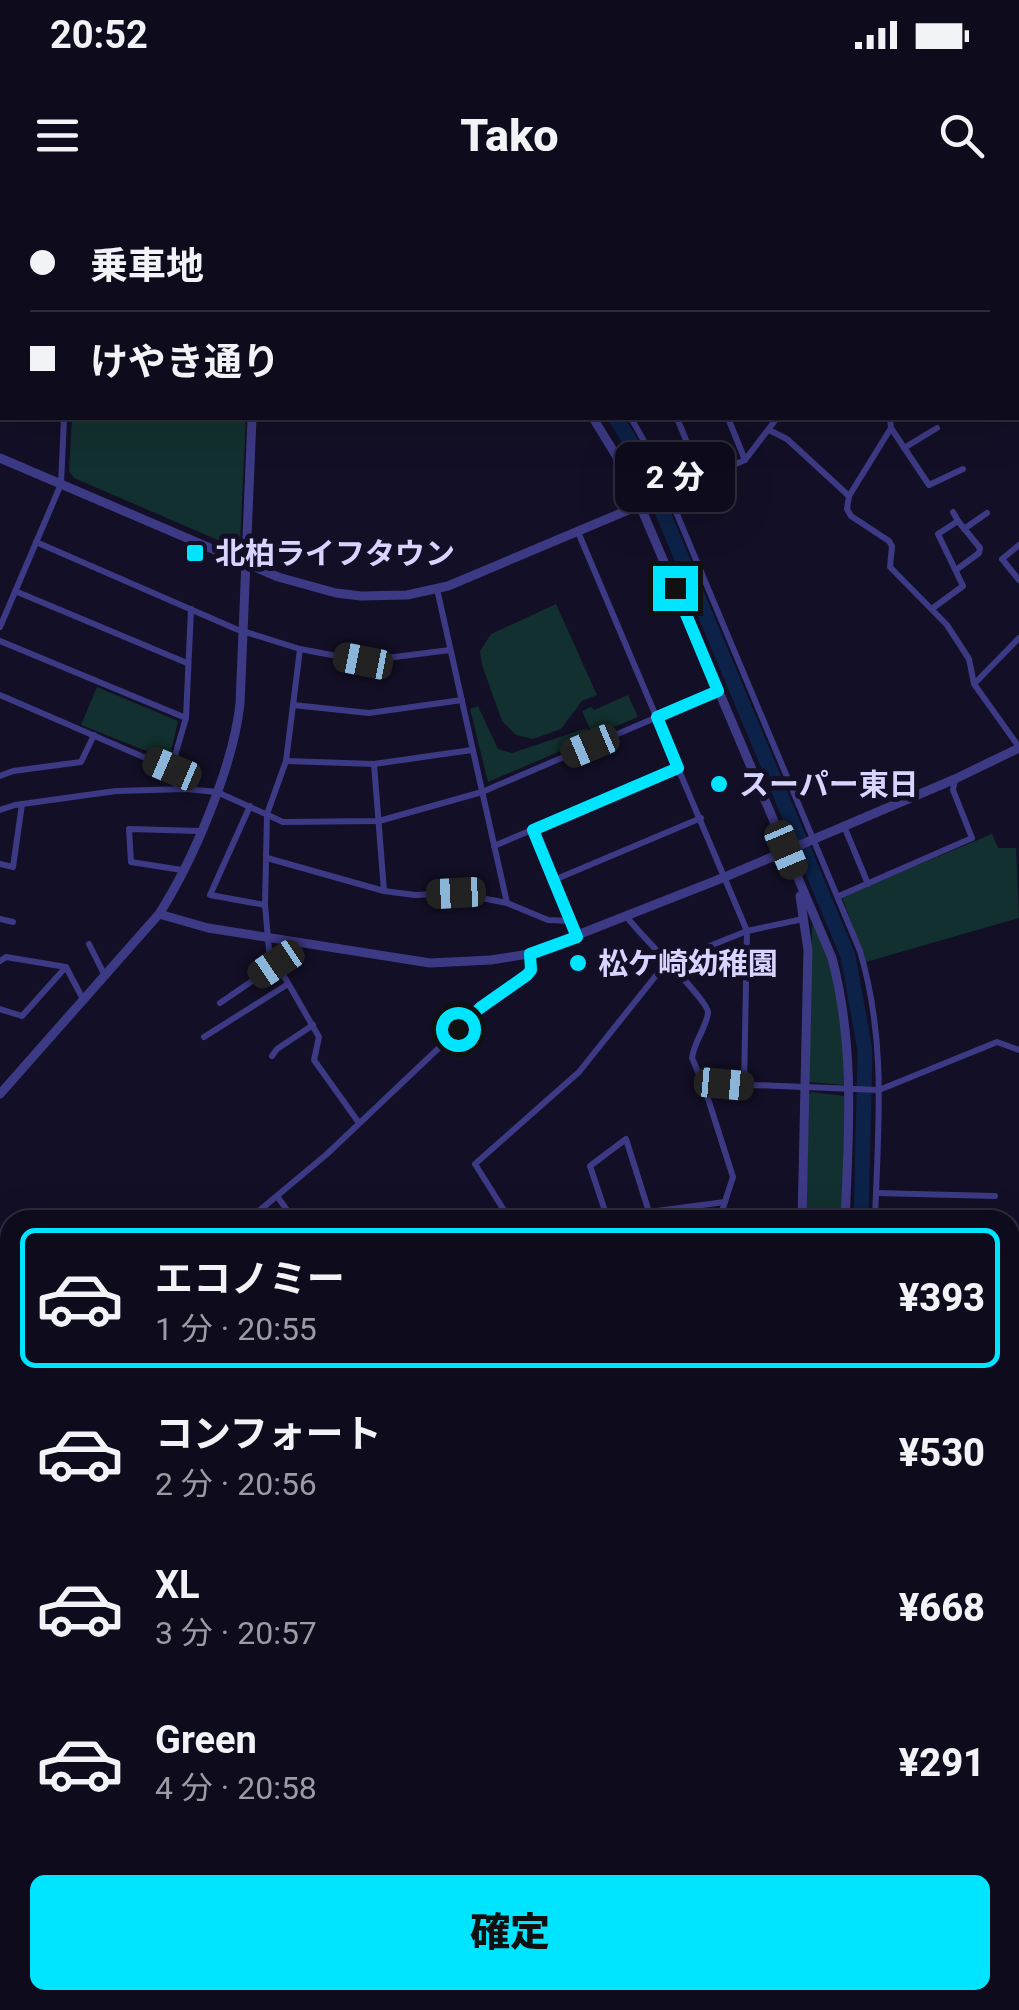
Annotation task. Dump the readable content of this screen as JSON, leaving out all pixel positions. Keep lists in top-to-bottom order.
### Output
{
  "places": {
    "transit": ["北柏ライフタウン"],
    "other": ["スーパー東日", "松ケ崎幼稚園"]
  },
  "page": {
    "status": "20:52",
    "header": "Tako",
    "banner": ["乗車地", "けやき通り"],
    "bubble": "2 分",
    "list": [
      {
        "name": "エコノミー",
        "note": "1 分 · 20:55",
        "value": "¥393"
      },
      {
        "name": "コンフォート",
        "note": "2 分 · 20:56",
        "value": "¥530"
      },
      {
        "name": "XL",
        "note": "3 分 · 20:57",
        "value": "¥668"
      },
      {
        "name": "Green",
        "note": "4 分 · 20:58",
        "value": "¥291"
      }
    ],
    "buttons": "確定"
  }
}
